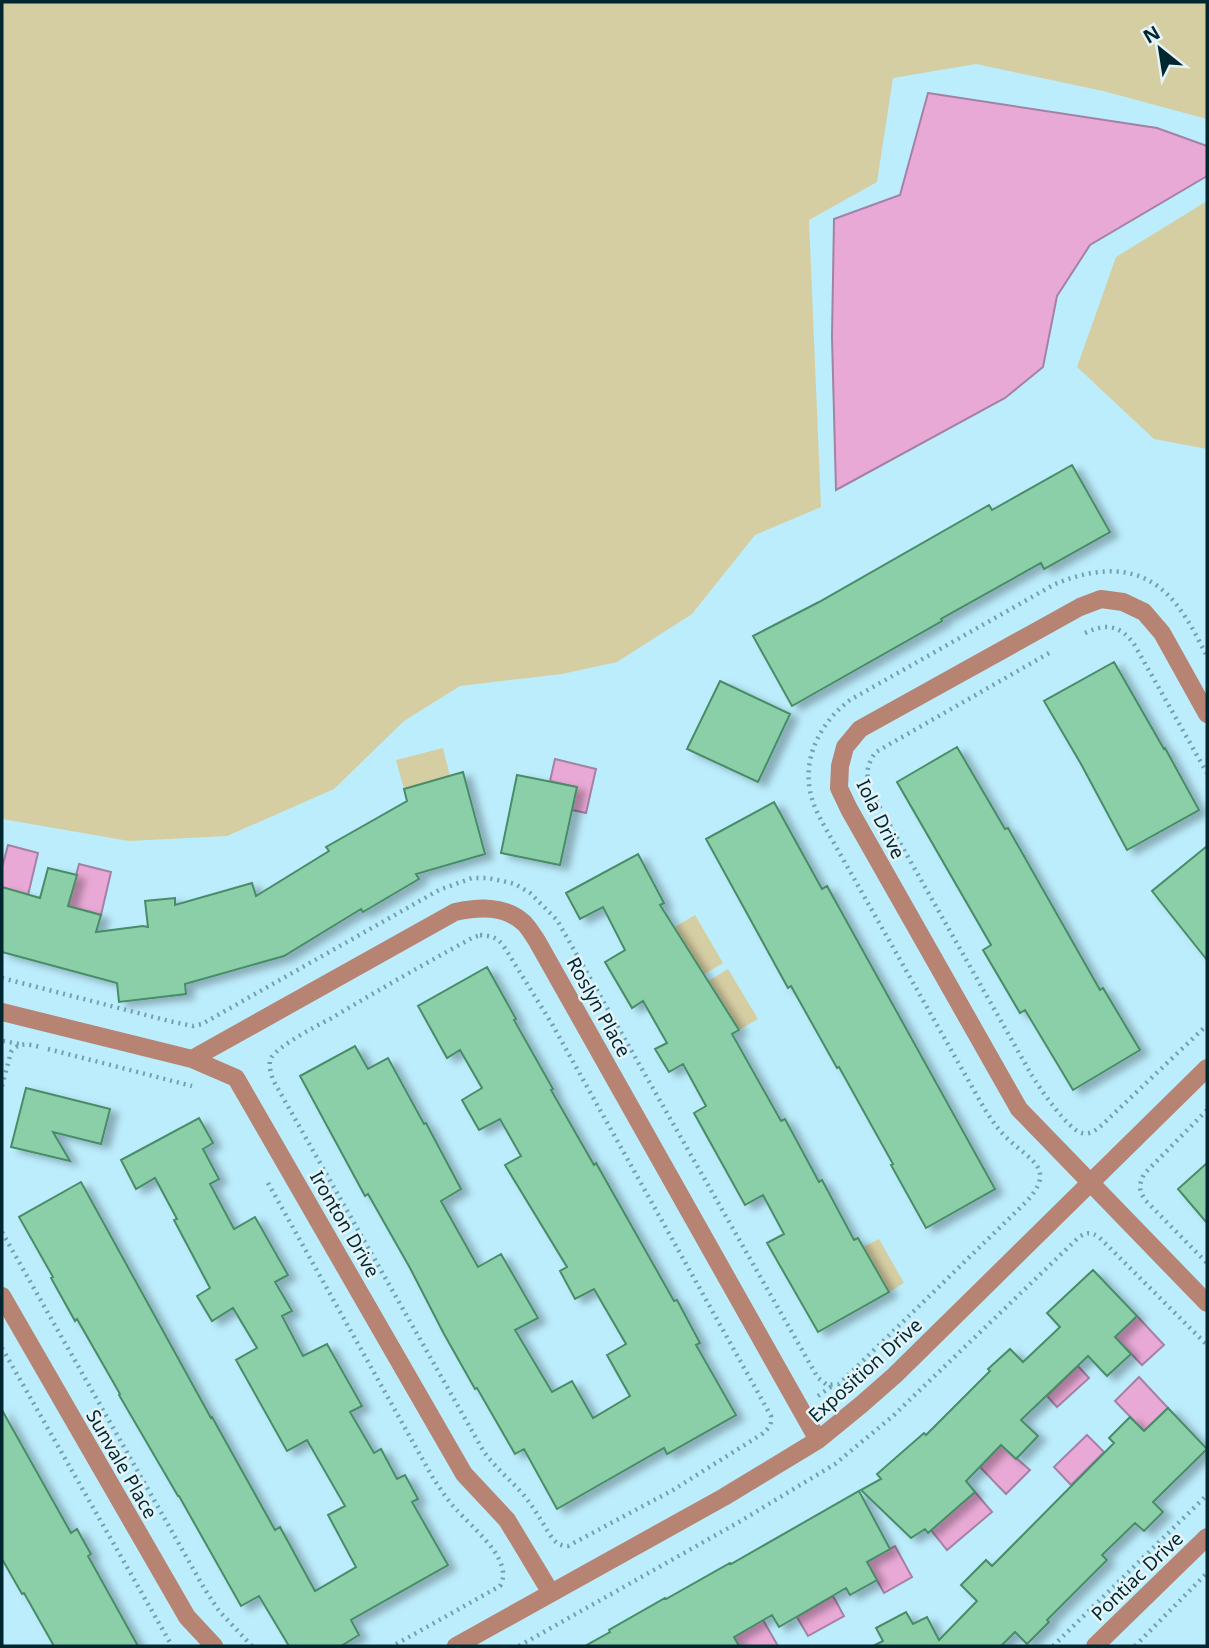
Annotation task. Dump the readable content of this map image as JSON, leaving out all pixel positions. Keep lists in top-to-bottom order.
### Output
{
  "streets": {
    "street": [
      "Iola Drive",
      "Roslyn Place",
      "Ironton Drive",
      "Exposition Drive",
      "Sunvale Place",
      "Pontiac Drive"
    ]
  },
  "crossings": [
    ["Iola Drive", "Exposition Drive"],
    ["Roslyn Place", "Ironton Drive"],
    ["Roslyn Place", "Exposition Drive"],
    ["Ironton Drive", "Exposition Drive"]
  ],
  "north": "top left"
}
